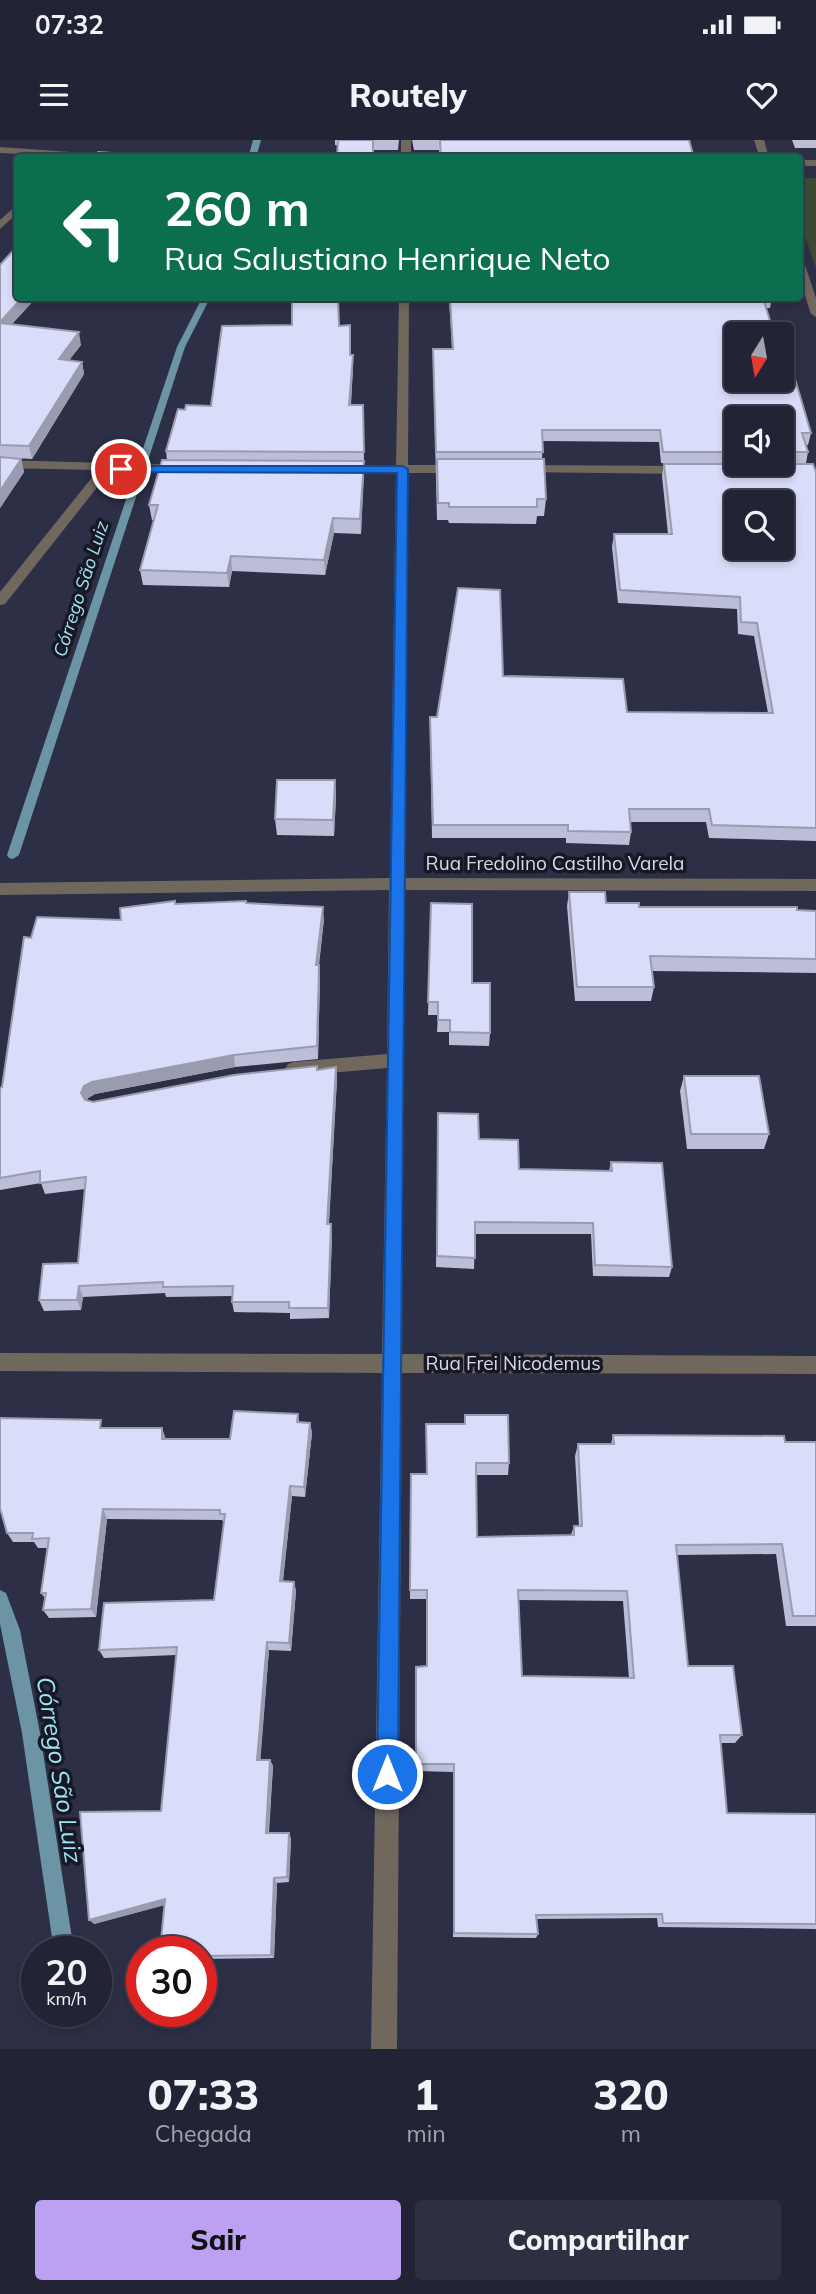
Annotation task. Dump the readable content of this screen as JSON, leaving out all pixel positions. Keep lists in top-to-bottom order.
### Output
{
  "streets": {
    "street": ["Rua Fredolino Castilho Varela", "Rua Frei Nicodemus"]
  },
  "water": ["Córrego São Luiz"],
  "north": "bottom",
  "page": {
    "status": "07:32",
    "header": "Routely",
    "turn": ["260 m", "Rua Salustiano Henrique Neto"],
    "speed": "20 km/h",
    "limit": "30",
    "eta": [
      "07:33",
      "Chegada",
      "1",
      "min",
      "320",
      "m"
    ],
    "buttons": ["Sair", "Compartilhar"]
  }
}
